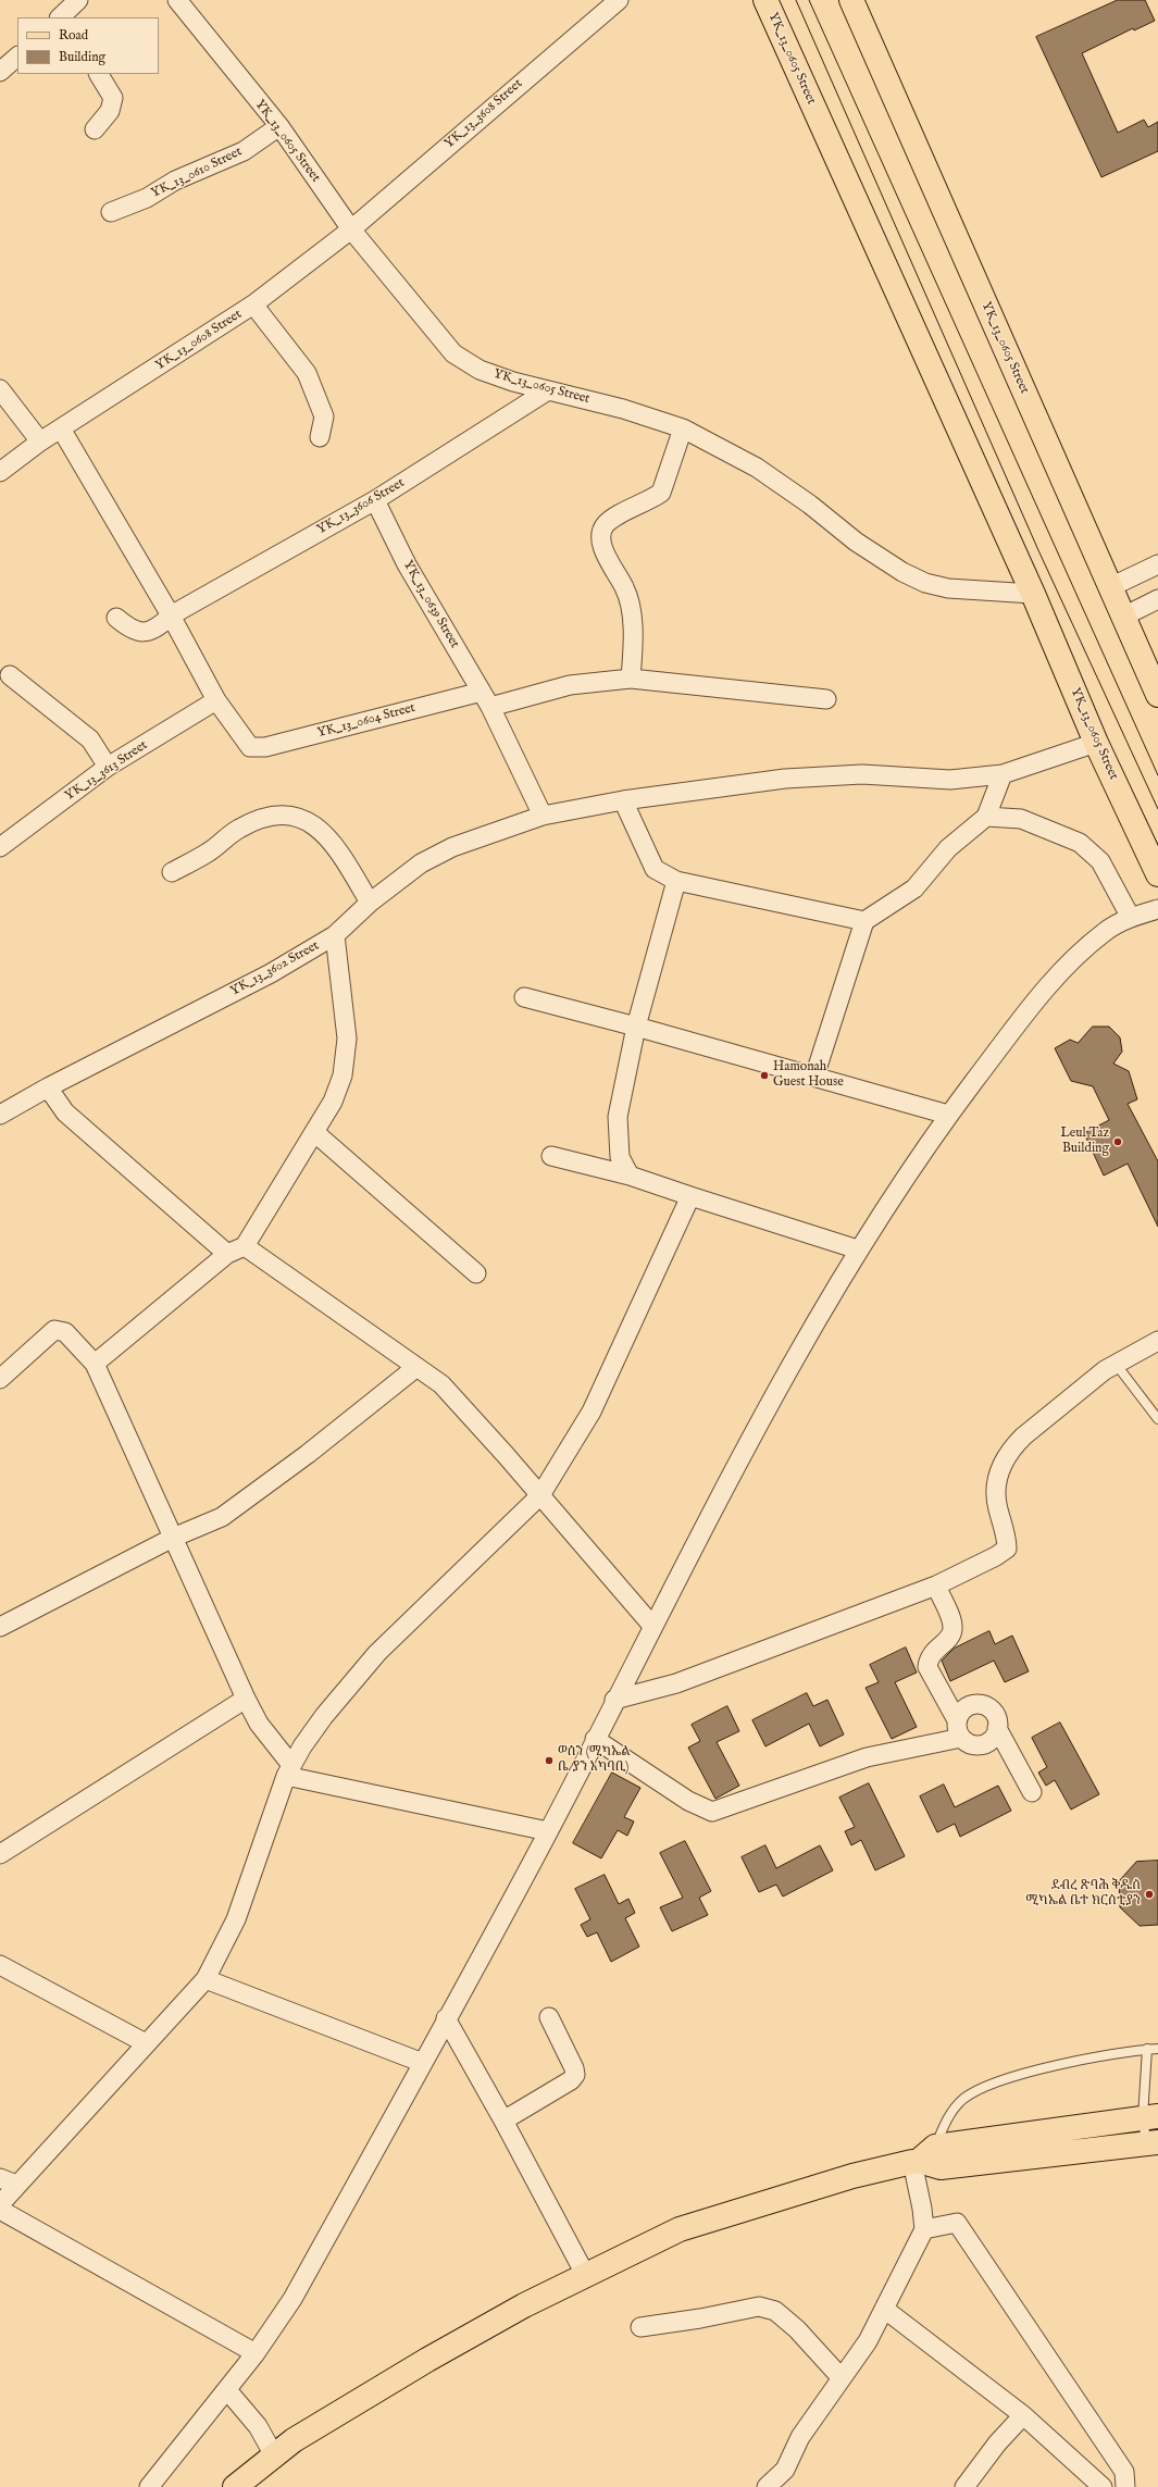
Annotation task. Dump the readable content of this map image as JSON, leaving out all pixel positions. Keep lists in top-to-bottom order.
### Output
{
  "streets": {
    "main road": ["YK_13_0605 Street"],
    "street": [
      "YK_13_3608 Street",
      "YK_13_0610 Street",
      "YK_13_0608 Street",
      "YK_13_3606 Street",
      "YK_13_0639 Street",
      "YK_13_0604 Street",
      "YK_13_3613 Street",
      "YK_13_3602 Street"
    ]
  },
  "crossings": [
    ["YK_13_0605 Street", "YK_13_3608 Street"],
    ["YK_13_0605 Street", "YK_13_0610 Street"],
    ["YK_13_0605 Street", "YK_13_0608 Street"],
    ["YK_13_0605 Street", "YK_13_3606 Street"],
    ["YK_13_0605 Street", "YK_13_3602 Street"],
    ["YK_13_3608 Street", "YK_13_0608 Street"],
    ["YK_13_3606 Street", "YK_13_0639 Street"],
    ["YK_13_0639 Street", "YK_13_0604 Street"],
    ["YK_13_0639 Street", "YK_13_3602 Street"],
    ["YK_13_0604 Street", "YK_13_3613 Street"]
  ],
  "places": [
    "Hamonah Guest House",
    "Leul Taz Building",
    "ወሰን (ሚካኤል ቤ/ያን አካባቢ)",
    "ደብረ ጽባሕ ቅዱስ ሚካኤል ቤተ ክርስቲያን"
  ],
  "legend": ["Road", "Building"]
}
